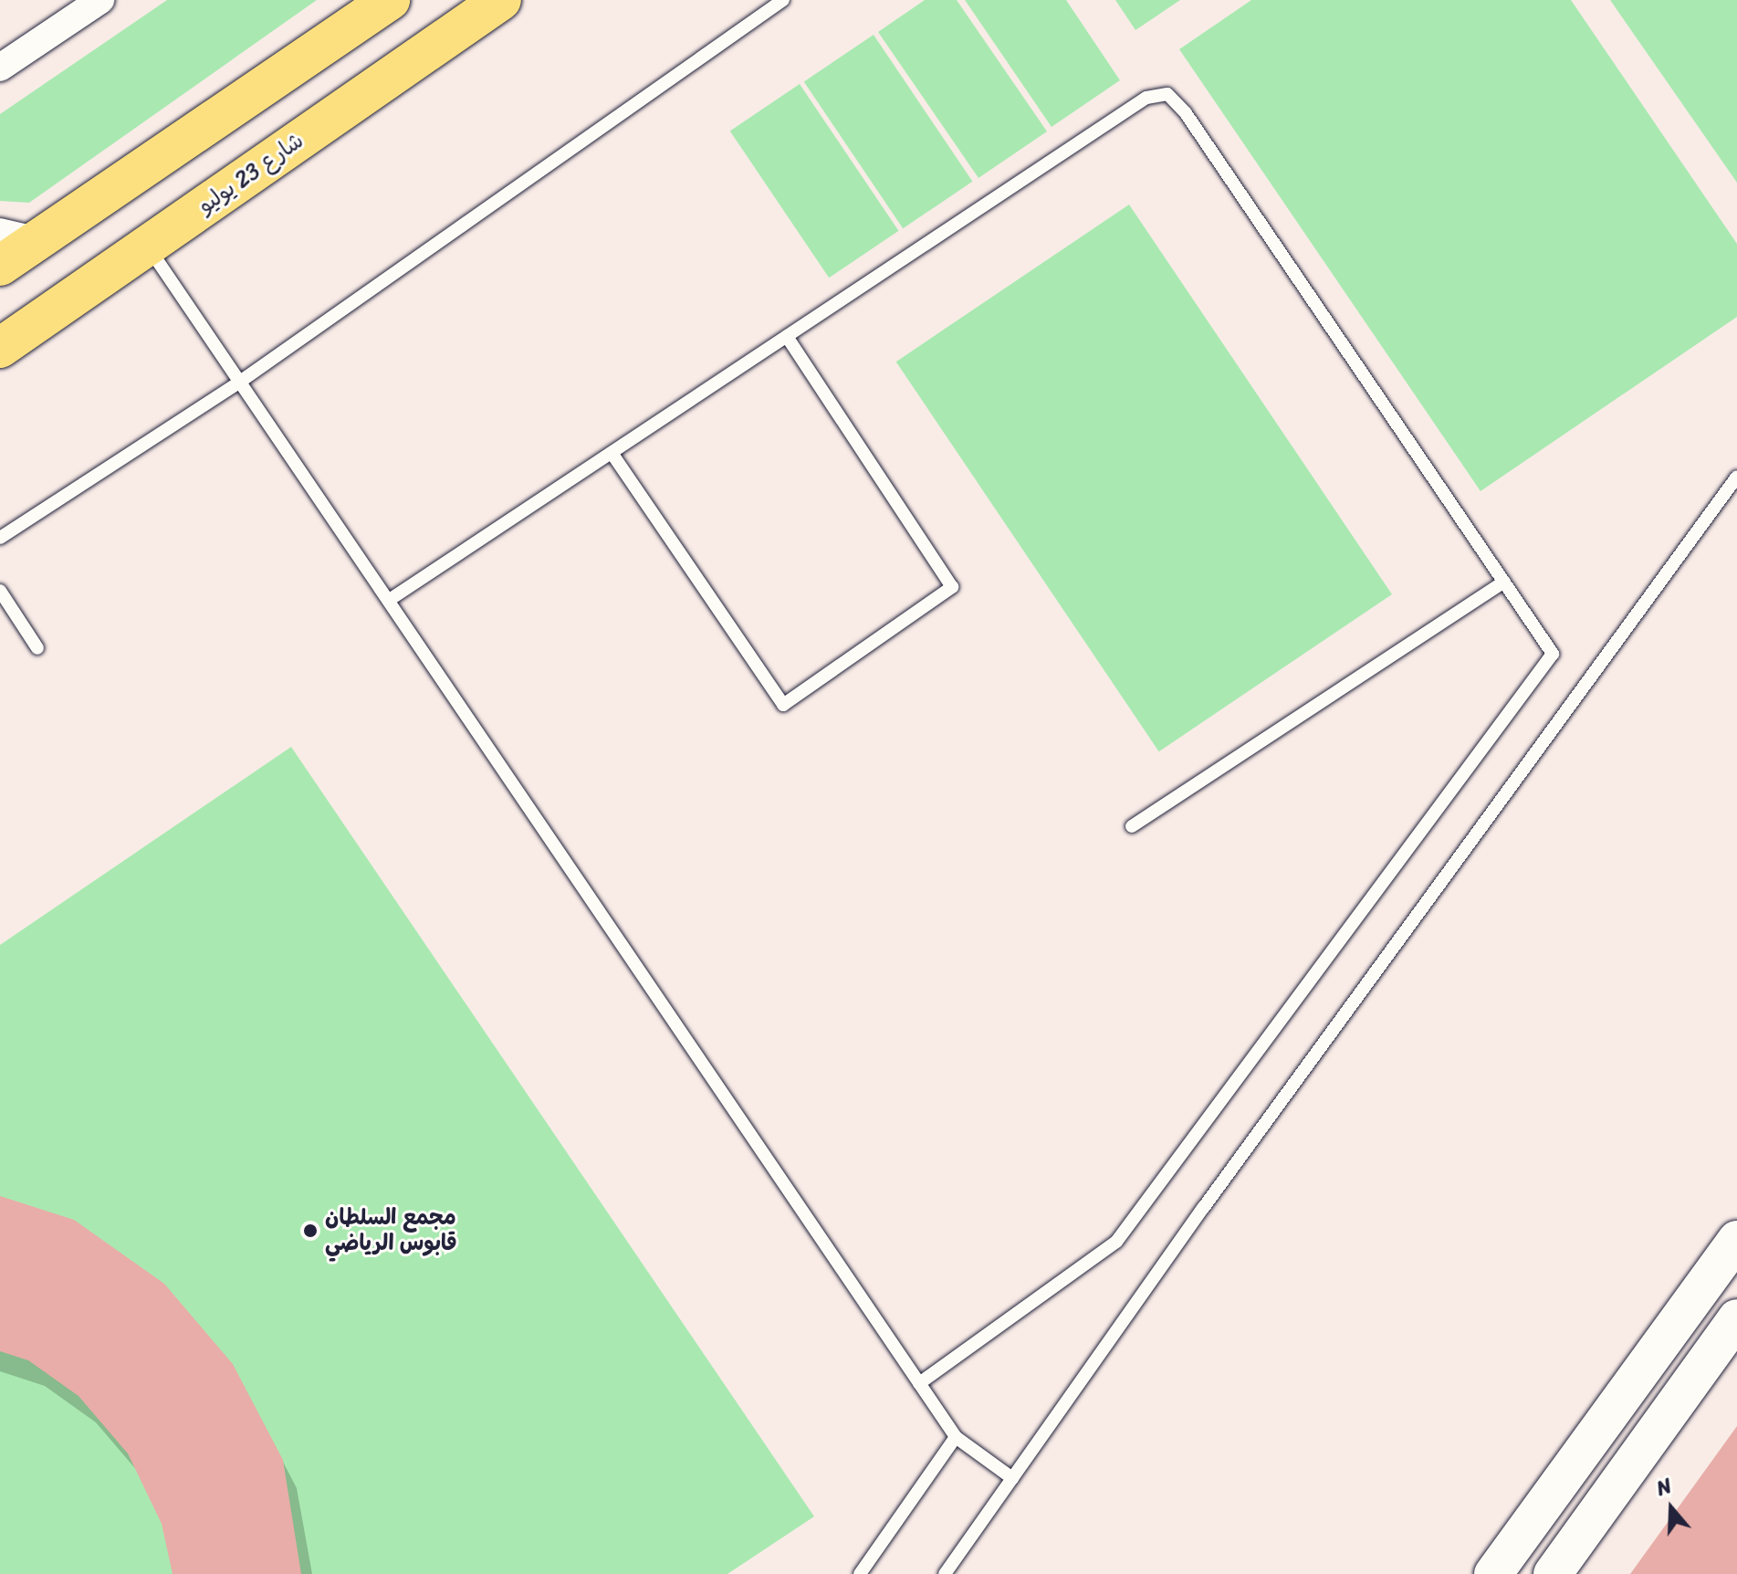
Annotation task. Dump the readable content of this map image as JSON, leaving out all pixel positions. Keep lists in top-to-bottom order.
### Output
{
  "streets": {
    "main road": ["شارع 23 يوليو"]
  },
  "places": ["مجمع السلطان قابوس الرياضي"],
  "north": "top"
}
